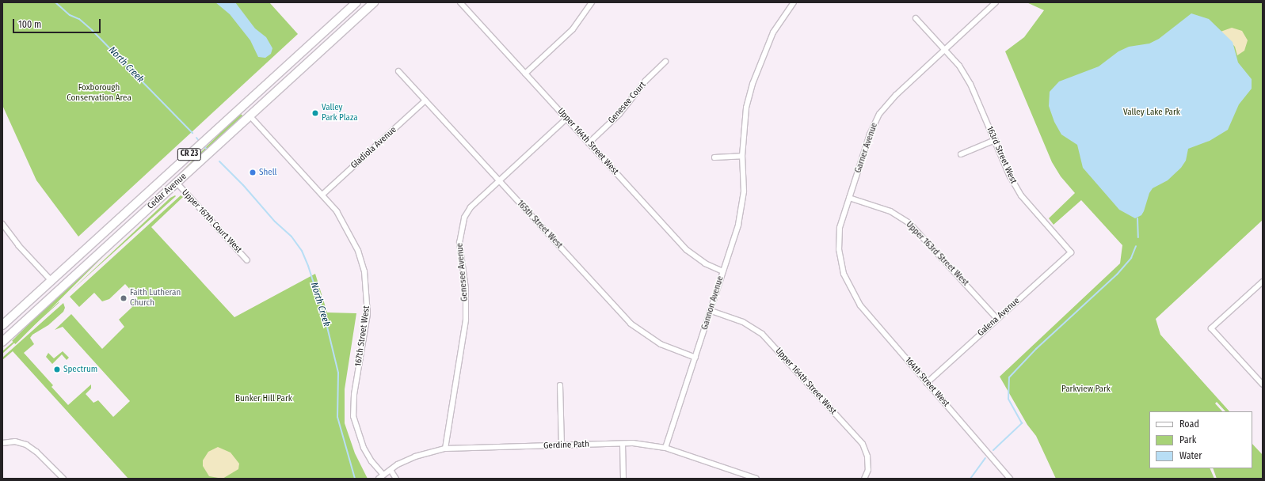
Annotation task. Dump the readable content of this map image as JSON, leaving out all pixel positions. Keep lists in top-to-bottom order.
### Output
{
  "streets": {
    "main road": ["CR 23", "Cedar Avenue"],
    "street": [
      "Genesee Court",
      "Upper 164th Street West",
      "Gladiola Avenue",
      "Garner Avenue",
      "163rd Street West",
      "Upper 167th Court West",
      "165th Street West",
      "Upper 163rd Street West",
      "Genesee Avenue",
      "Gannon Avenue",
      "Galena Avenue",
      "167th Street West",
      "164th Street West",
      "Gerdine Path"
    ]
  },
  "crossings": [
    ["Genesee Court", "Upper 164th Street West"],
    ["Upper 164th Street West", "Genesee Avenue"],
    ["Upper 164th Street West", "Gannon Avenue"],
    ["Gladiola Avenue", "165th Street West"],
    ["Gladiola Avenue", "167th Street West"],
    ["Garner Avenue", "163rd Street West"],
    ["Garner Avenue", "Upper 163rd Street West"],
    ["Garner Avenue", "164th Street West"],
    ["163rd Street West", "Galena Avenue"],
    ["Cedar Avenue", "Upper 167th Court West"],
    ["Cedar Avenue", "167th Street West"],
    ["165th Street West", "Genesee Avenue"],
    ["165th Street West", "Gannon Avenue"],
    ["Upper 163rd Street West", "Galena Avenue"],
    ["Genesee Avenue", "Gerdine Path"],
    ["Gannon Avenue", "Gerdine Path"],
    ["Galena Avenue", "164th Street West"],
    ["167th Street West", "Gerdine Path"]
  ],
  "water": ["North Creek"],
  "parks": [
    "Foxborough Conservation Area",
    "Valley Lake Park",
    "Parkview Park",
    "Bunker Hill Park"
  ],
  "places": [
    "Valley Park Plaza",
    "Shell",
    "Faith Lutheran Church",
    "Spectrum"
  ],
  "legend": ["Road", "Park", "Water"],
  "scale_bar": "100 m"
}
